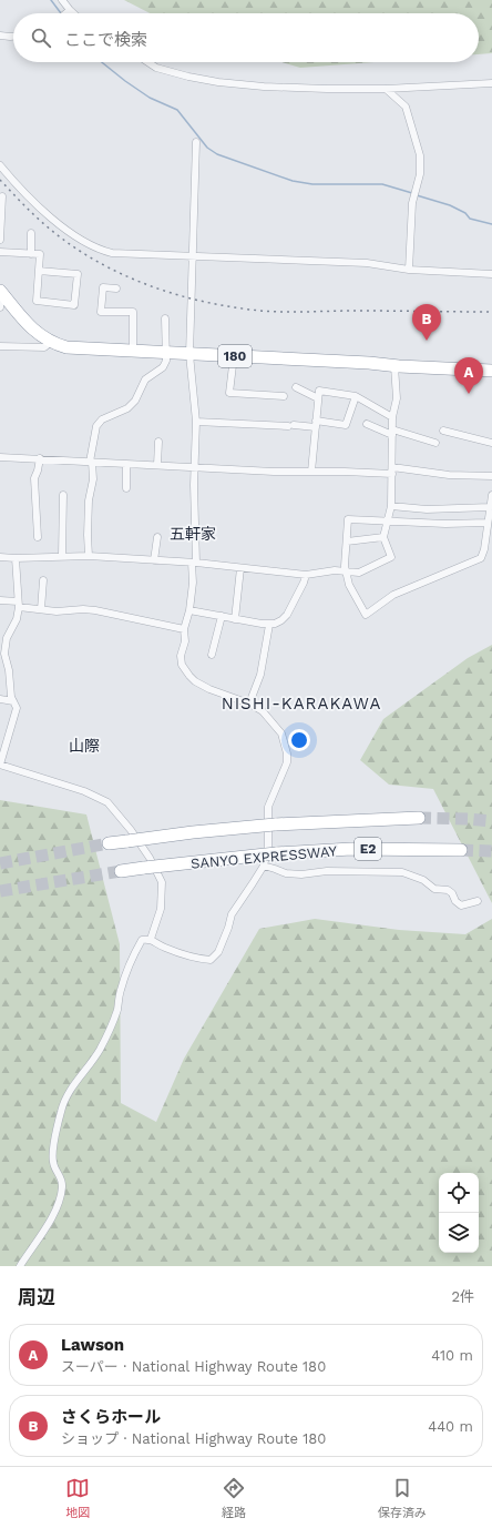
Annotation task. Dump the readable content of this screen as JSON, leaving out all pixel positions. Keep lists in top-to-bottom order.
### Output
{
  "streets": {
    "highway": ["180", "E2", "SANYO EXPRESSWAY"]
  },
  "districts": ["五軒家", "NISHI-KARAKAWA", "山際"],
  "page": {
    "search": "ここで検索",
    "pins": ["B", "A"],
    "heading": ["周辺", "2件"],
    "list": [
      {
        "mark": "A",
        "name": "Lawson",
        "note": "スーパー · National Highway Route 180",
        "value": "410 m"
      },
      {
        "mark": "B",
        "name": "さくらホール",
        "note": "ショップ · National Highway Route 180",
        "value": "440 m"
      }
    ],
    "nav": ["地図", "経路", "保存済み"]
  }
}
